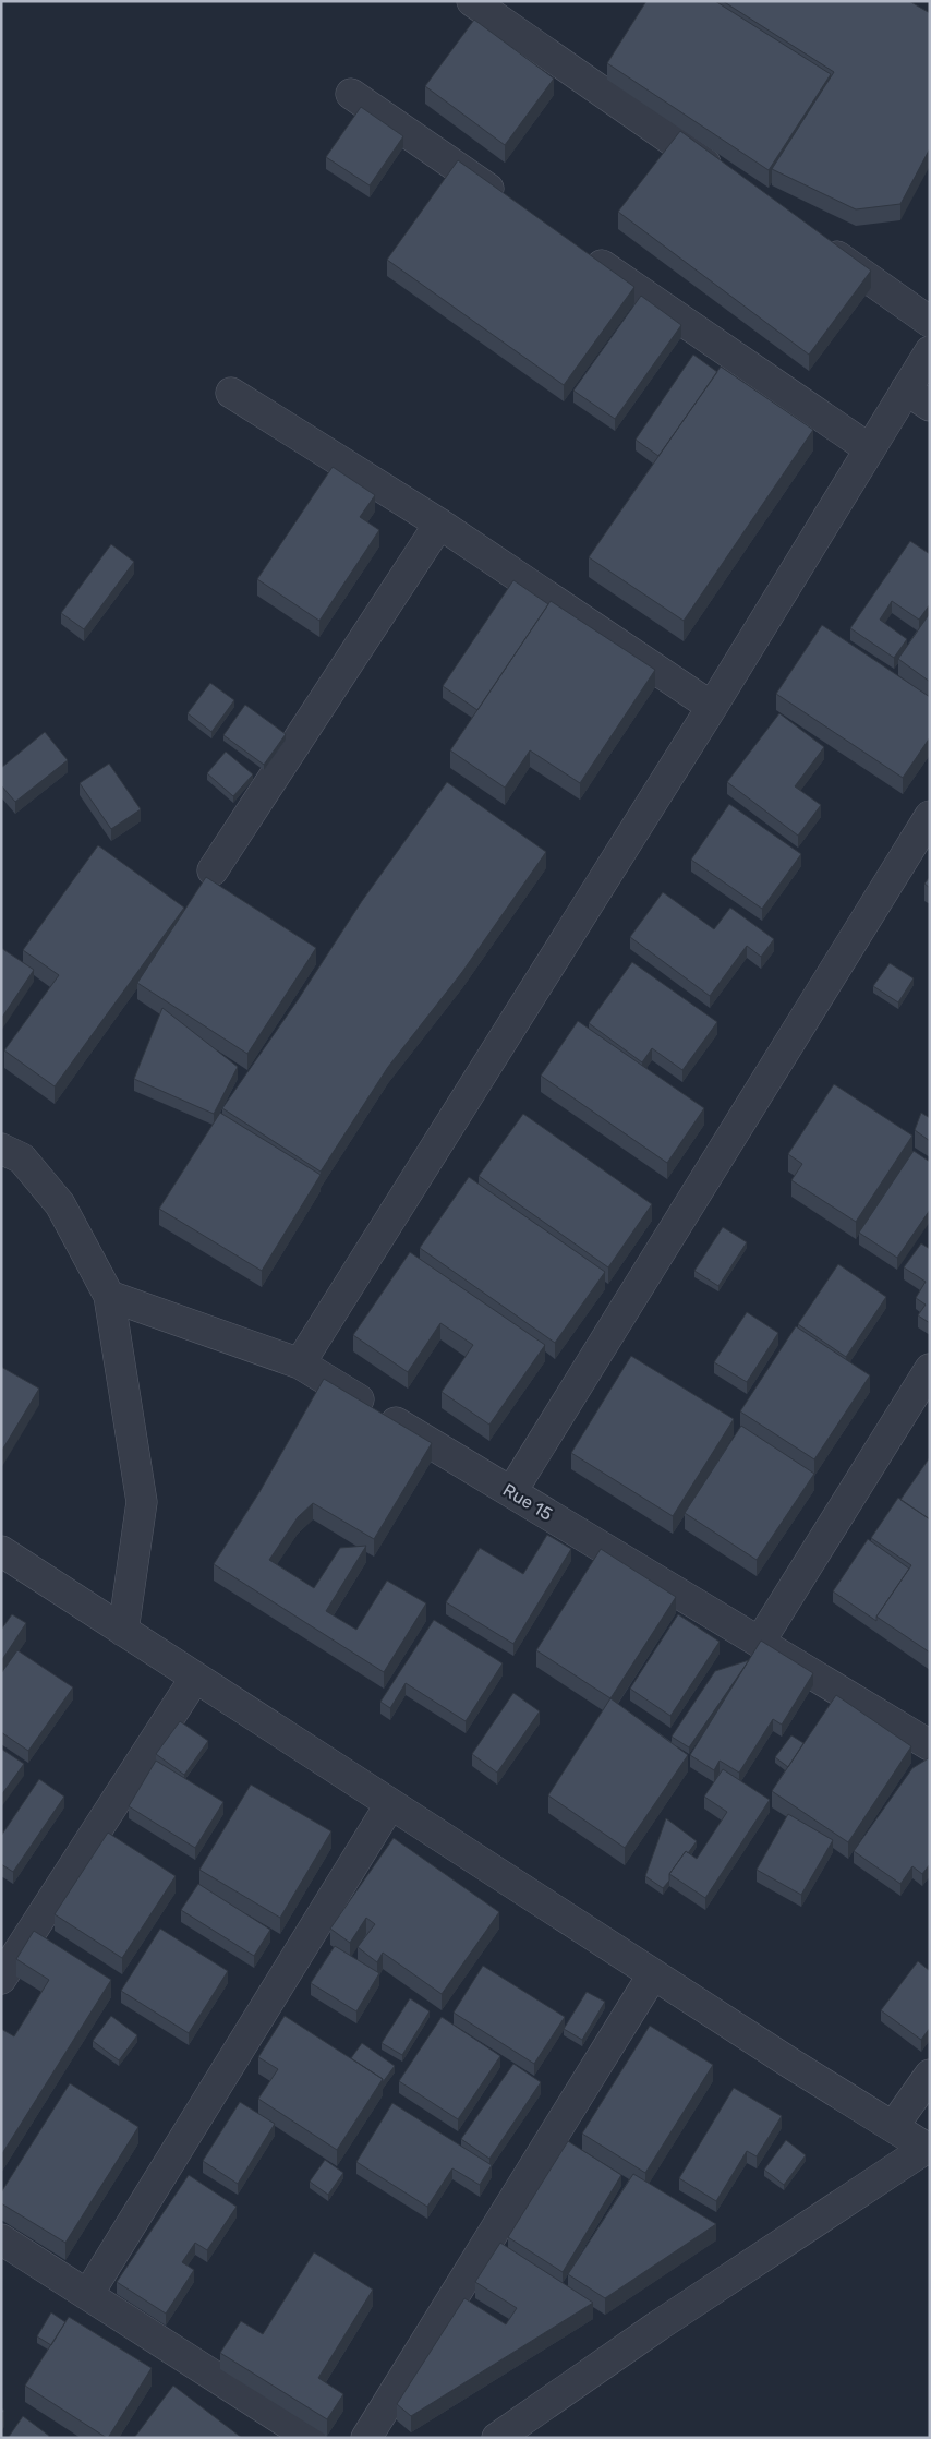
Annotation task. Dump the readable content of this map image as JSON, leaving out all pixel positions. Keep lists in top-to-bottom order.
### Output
{
  "streets": {
    "street": ["Rue 15"]
  }
}
